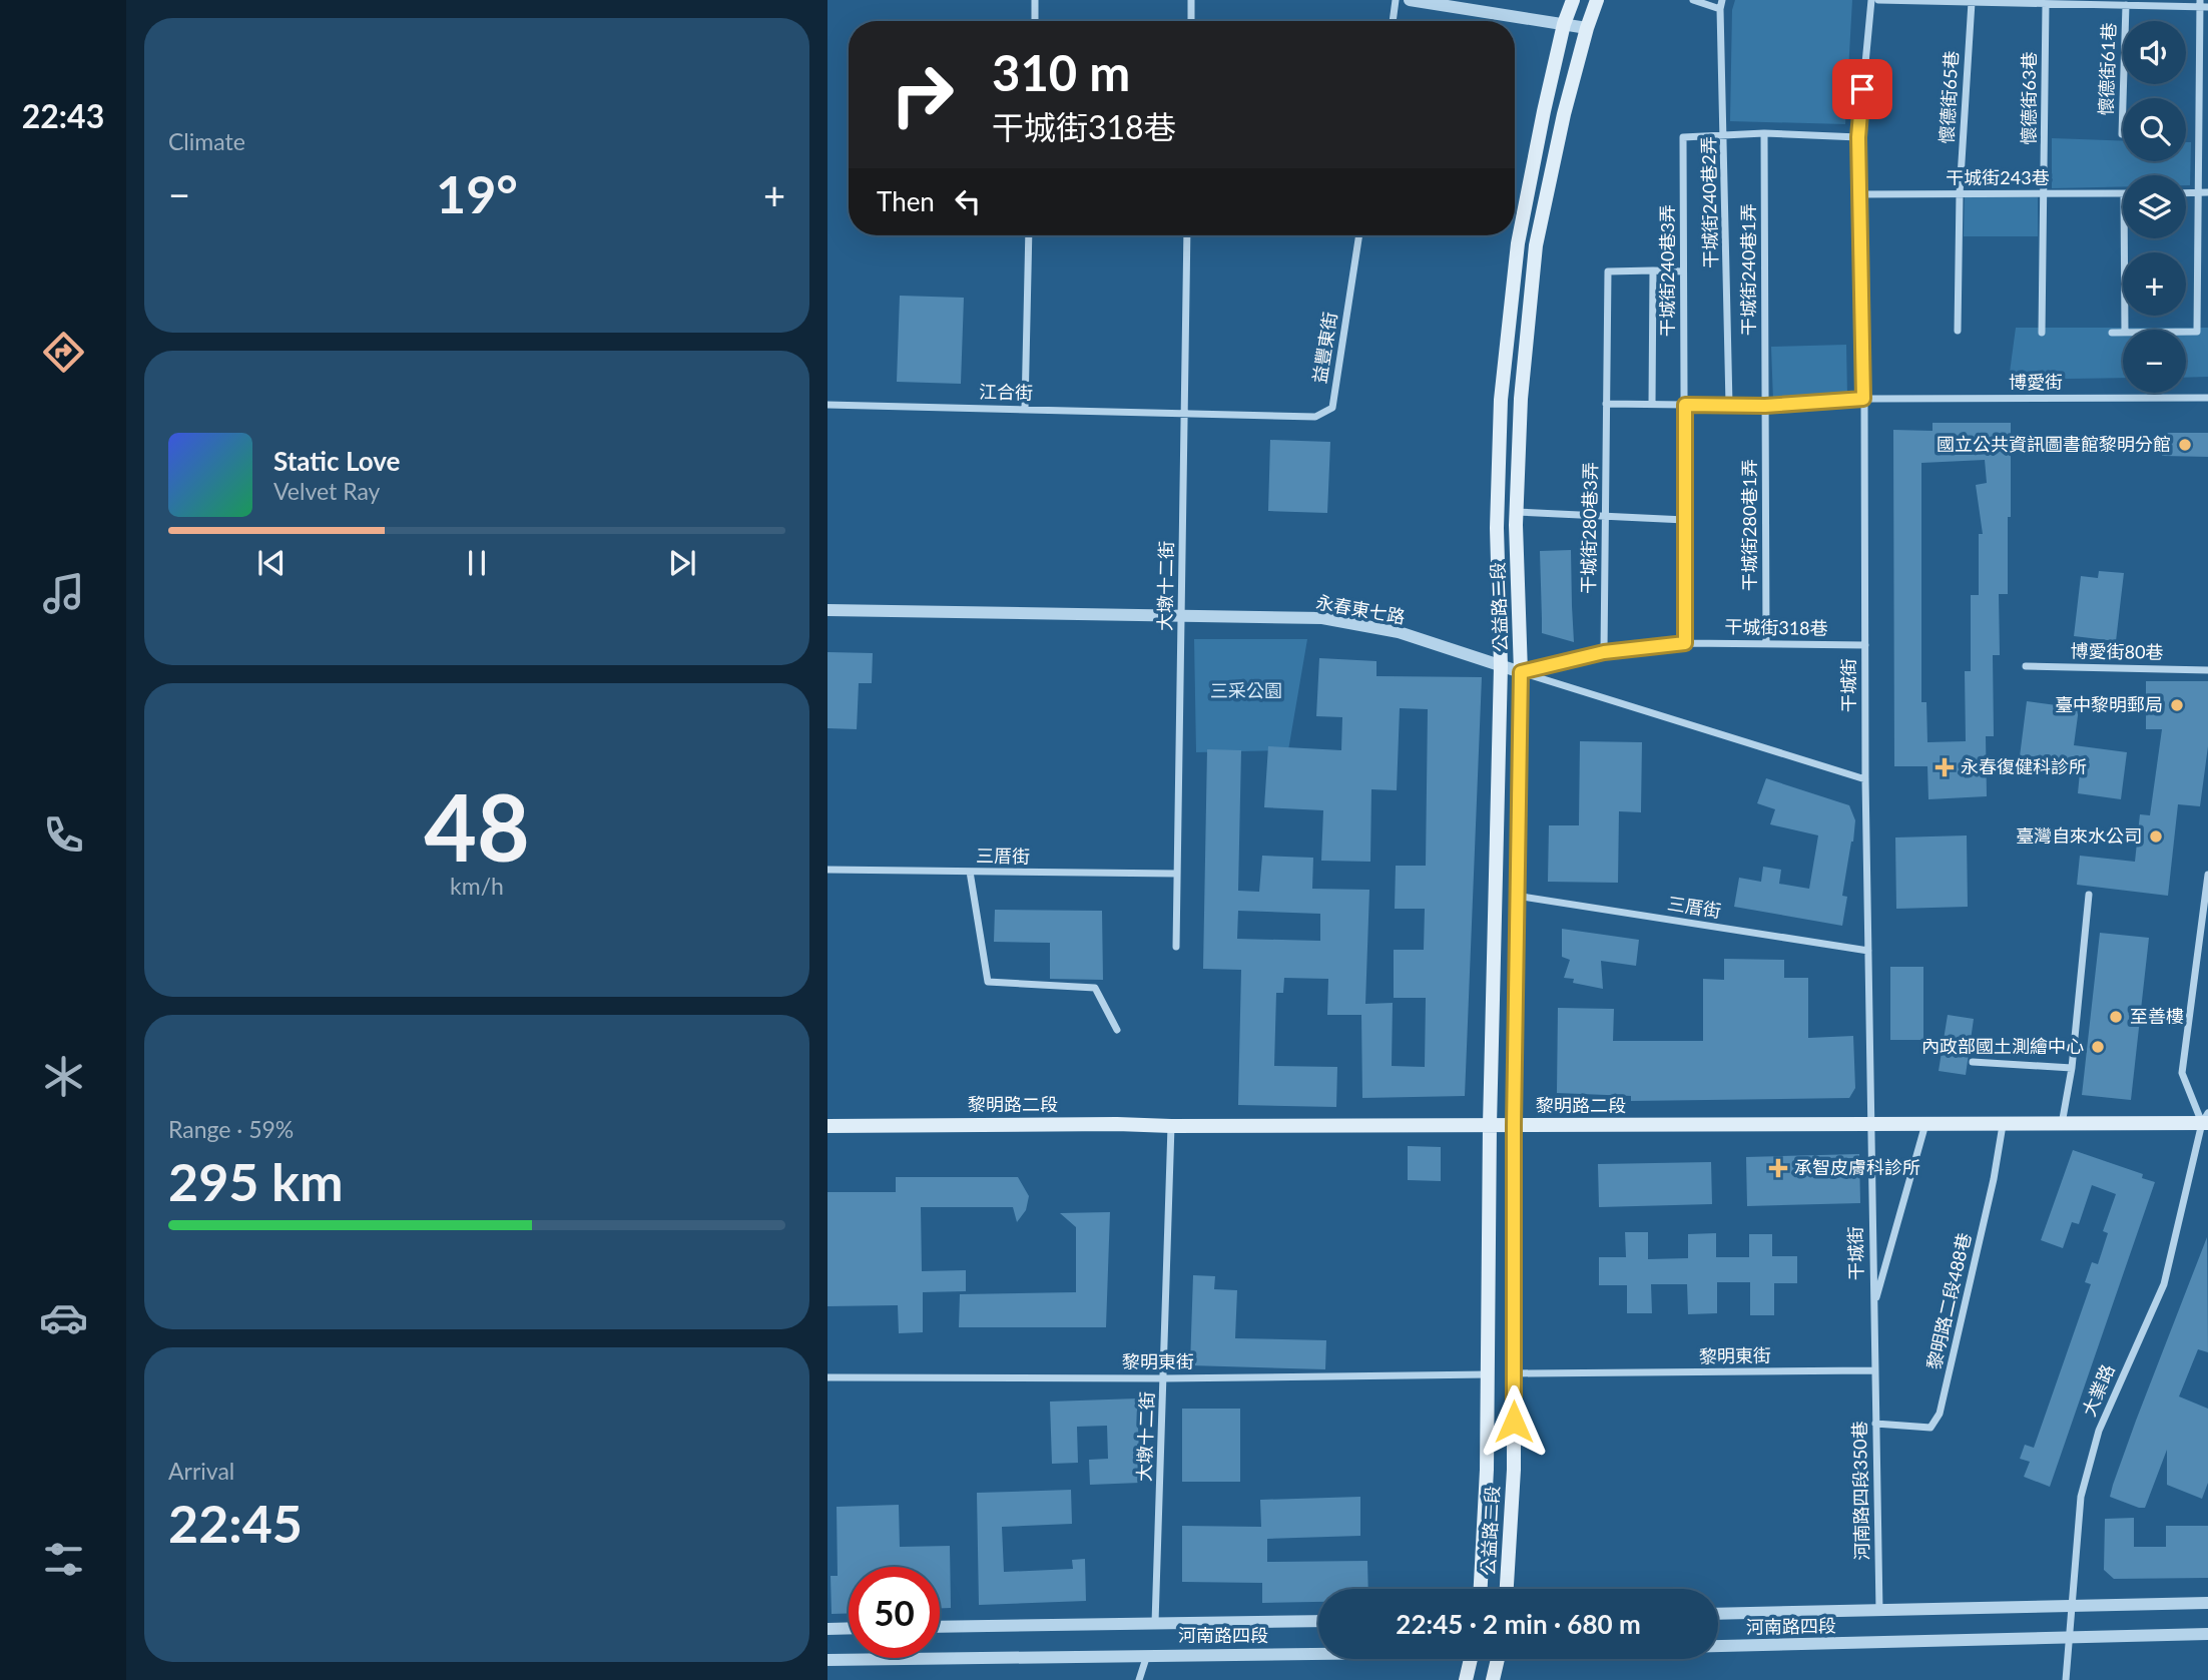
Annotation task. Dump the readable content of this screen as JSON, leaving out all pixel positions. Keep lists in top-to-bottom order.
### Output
{
  "streets": {
    "main road": ["公益路二段", "黎明路二段"],
    "street": [
      "懷德街61巷",
      "懷德街65巷",
      "懷德街63巷",
      "干城街243巷",
      "干城街240巷2弄",
      "干城街240巷1弄",
      "干城街240巷3弄",
      "益豐東街",
      "博愛街",
      "江合街",
      "干城街280巷1弄",
      "干城街280巷3弄",
      "大墩十二街",
      "永春東七路",
      "干城街318巷",
      "博愛街80巷",
      "干城街",
      "三厝街",
      "黎明路二段488巷",
      "黎明東街",
      "大業路",
      "河南路四段350巷",
      "河南路四段"
    ]
  },
  "crossings": [
    ["懷德街65巷", "干城街243巷"],
    ["懷德街63巷", "干城街243巷"],
    ["干城街243巷", "干城街"],
    ["干城街240巷2弄", "干城街240巷3弄"],
    ["干城街240巷2弄", "博愛街"],
    ["干城街240巷1弄", "博愛街"],
    ["干城街240巷1弄", "干城街280巷1弄"],
    ["干城街240巷3弄", "博愛街"],
    ["干城街240巷3弄", "干城街318巷"],
    ["益豐東街", "江合街"],
    ["益豐東街", "大墩十二街"],
    ["博愛街", "干城街280巷1弄"],
    ["博愛街", "干城街280巷3弄"],
    ["博愛街", "干城街"],
    ["江合街", "大墩十二街"],
    ["干城街280巷1弄", "干城街318巷"],
    ["干城街280巷3弄", "干城街318巷"],
    ["大墩十二街", "永春東七路"],
    ["大墩十二街", "三厝街"],
    ["大墩十二街", "黎明路二段"],
    ["大墩十二街", "黎明東街"],
    ["大墩十二街", "河南路四段"],
    ["公益路二段", "永春東七路"],
    ["公益路二段", "干城街318巷"],
    ["公益路二段", "三厝街"],
    ["公益路二段", "黎明路二段"],
    ["公益路二段", "黎明東街"],
    ["永春東七路", "干城街318巷"],
    ["永春東七路", "干城街"],
    ["干城街318巷", "干城街"],
    ["干城街", "三厝街"],
    ["干城街", "黎明路二段"],
    ["干城街", "黎明東街"],
    ["干城街", "河南路四段350巷"],
    ["黎明路二段", "黎明路二段488巷"],
    ["黎明路二段", "大業路"],
    ["黎明路二段488巷", "河南路四段350巷"],
    ["黎明東街", "河南路四段350巷"],
    ["大業路", "河南路四段"],
    ["河南路四段350巷", "河南路四段"]
  ],
  "parks": ["三采公園"],
  "places": {
    "other": [
      "國立公共資訊圖書館黎明分館",
      "臺中黎明郵局",
      "臺灣自來水公司",
      "至善樓",
      "內政部國土測繪中心"
    ],
    "health": ["永春復健科診所", "承智皮膚科診所"]
  },
  "page": {
    "tabs": "22:43",
    "tile": [
      "Climate",
      ["48", "km/h"],
      ["Range · 59%", "295 km"],
      ["Arrival", "22:45"]
    ],
    "map_buttons": ["+", "−"],
    "turn": ["310 m", "干城街318巷"],
    "heat": ["−", "19°", "+"],
    "then": "Then",
    "song": ["Static Love", "Velvet Ray"],
    "limit": "50",
    "trip": "22:45 · 2 min · 680 m"
  }
}
